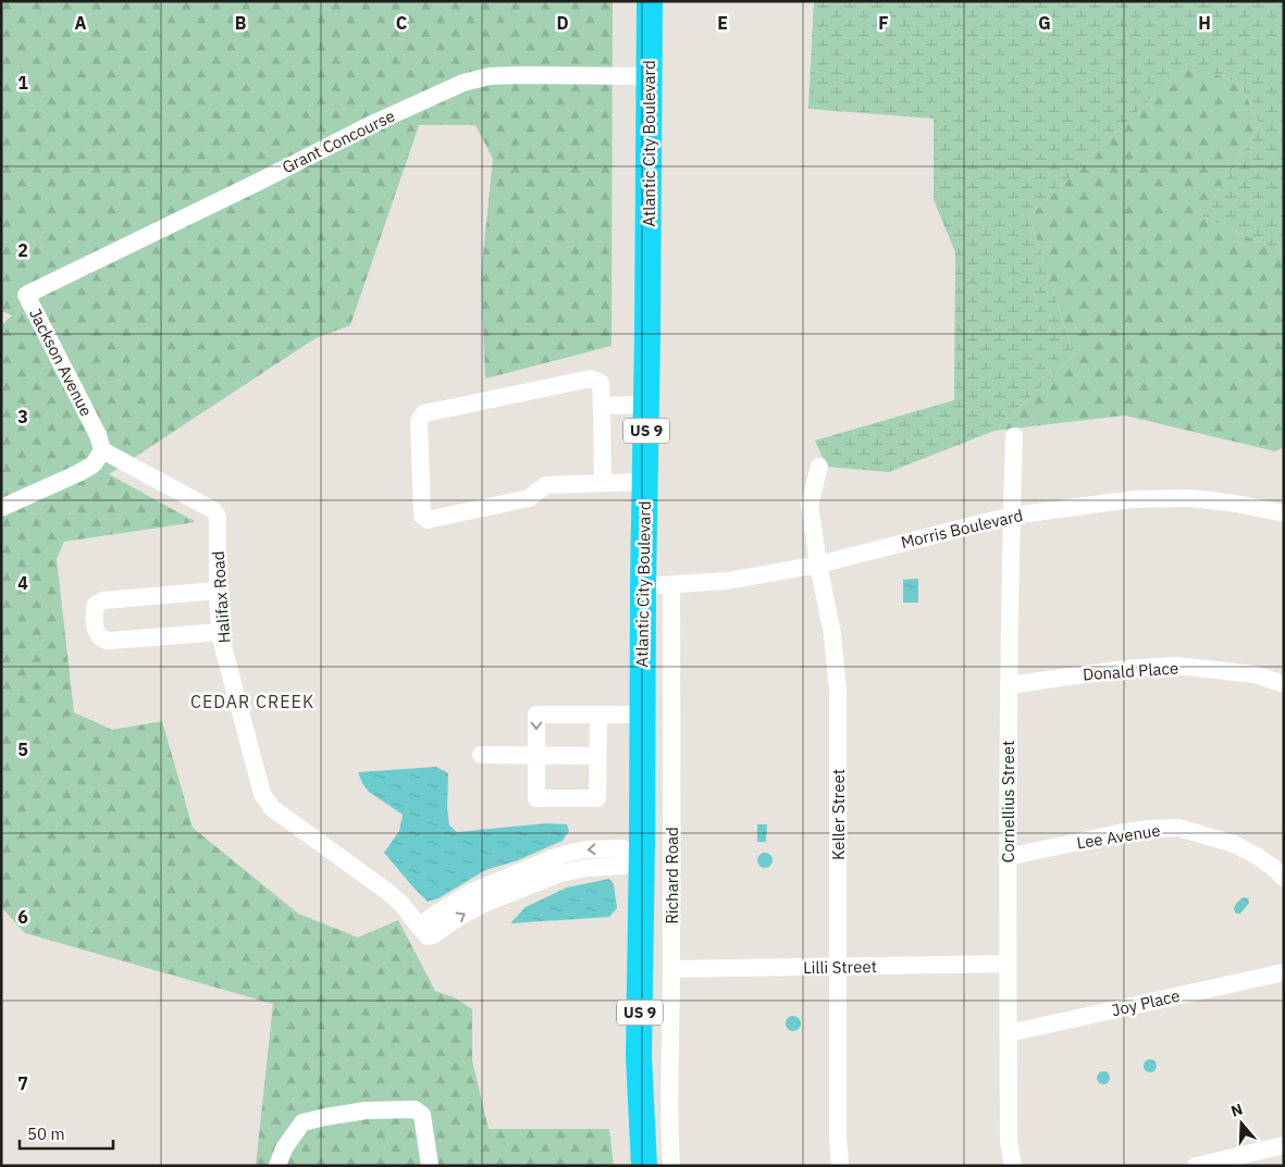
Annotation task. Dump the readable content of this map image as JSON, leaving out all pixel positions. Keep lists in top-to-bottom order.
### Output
{
  "streets": {
    "highway": ["Atlantic City Boulevard", "US 9"],
    "street": [
      "Grant Concourse",
      "Jackson Avenue",
      "Morris Boulevard",
      "Halifax Road",
      "Donald Place",
      "Cornellius Street",
      "Keller Street",
      "Lee Avenue",
      "Richard Road",
      "Lilli Street",
      "Joy Place"
    ]
  },
  "crossings": [
    ["Grant Concourse", "Atlantic City Boulevard"],
    ["Grant Concourse", "Jackson Avenue"],
    ["Atlantic City Boulevard", "Morris Boulevard"],
    ["Atlantic City Boulevard", "Halifax Road"],
    ["Jackson Avenue", "Halifax Road"],
    ["Morris Boulevard", "Cornellius Street"],
    ["Morris Boulevard", "Keller Street"],
    ["Morris Boulevard", "Richard Road"],
    ["Donald Place", "Cornellius Street"],
    ["Cornellius Street", "Lee Avenue"],
    ["Cornellius Street", "Lilli Street"],
    ["Cornellius Street", "Joy Place"],
    ["Keller Street", "Lilli Street"],
    ["Richard Road", "Lilli Street"]
  ],
  "districts": ["CEDAR CREEK"],
  "scale_bar": "50 m",
  "north": "top",
  "grid": {
    "columns": [
      "A",
      "B",
      "C",
      "D",
      "E",
      "F",
      "G",
      "H"
    ],
    "rows": [
      "1",
      "2",
      "3",
      "4",
      "5",
      "6",
      "7"
    ]
  }
}
